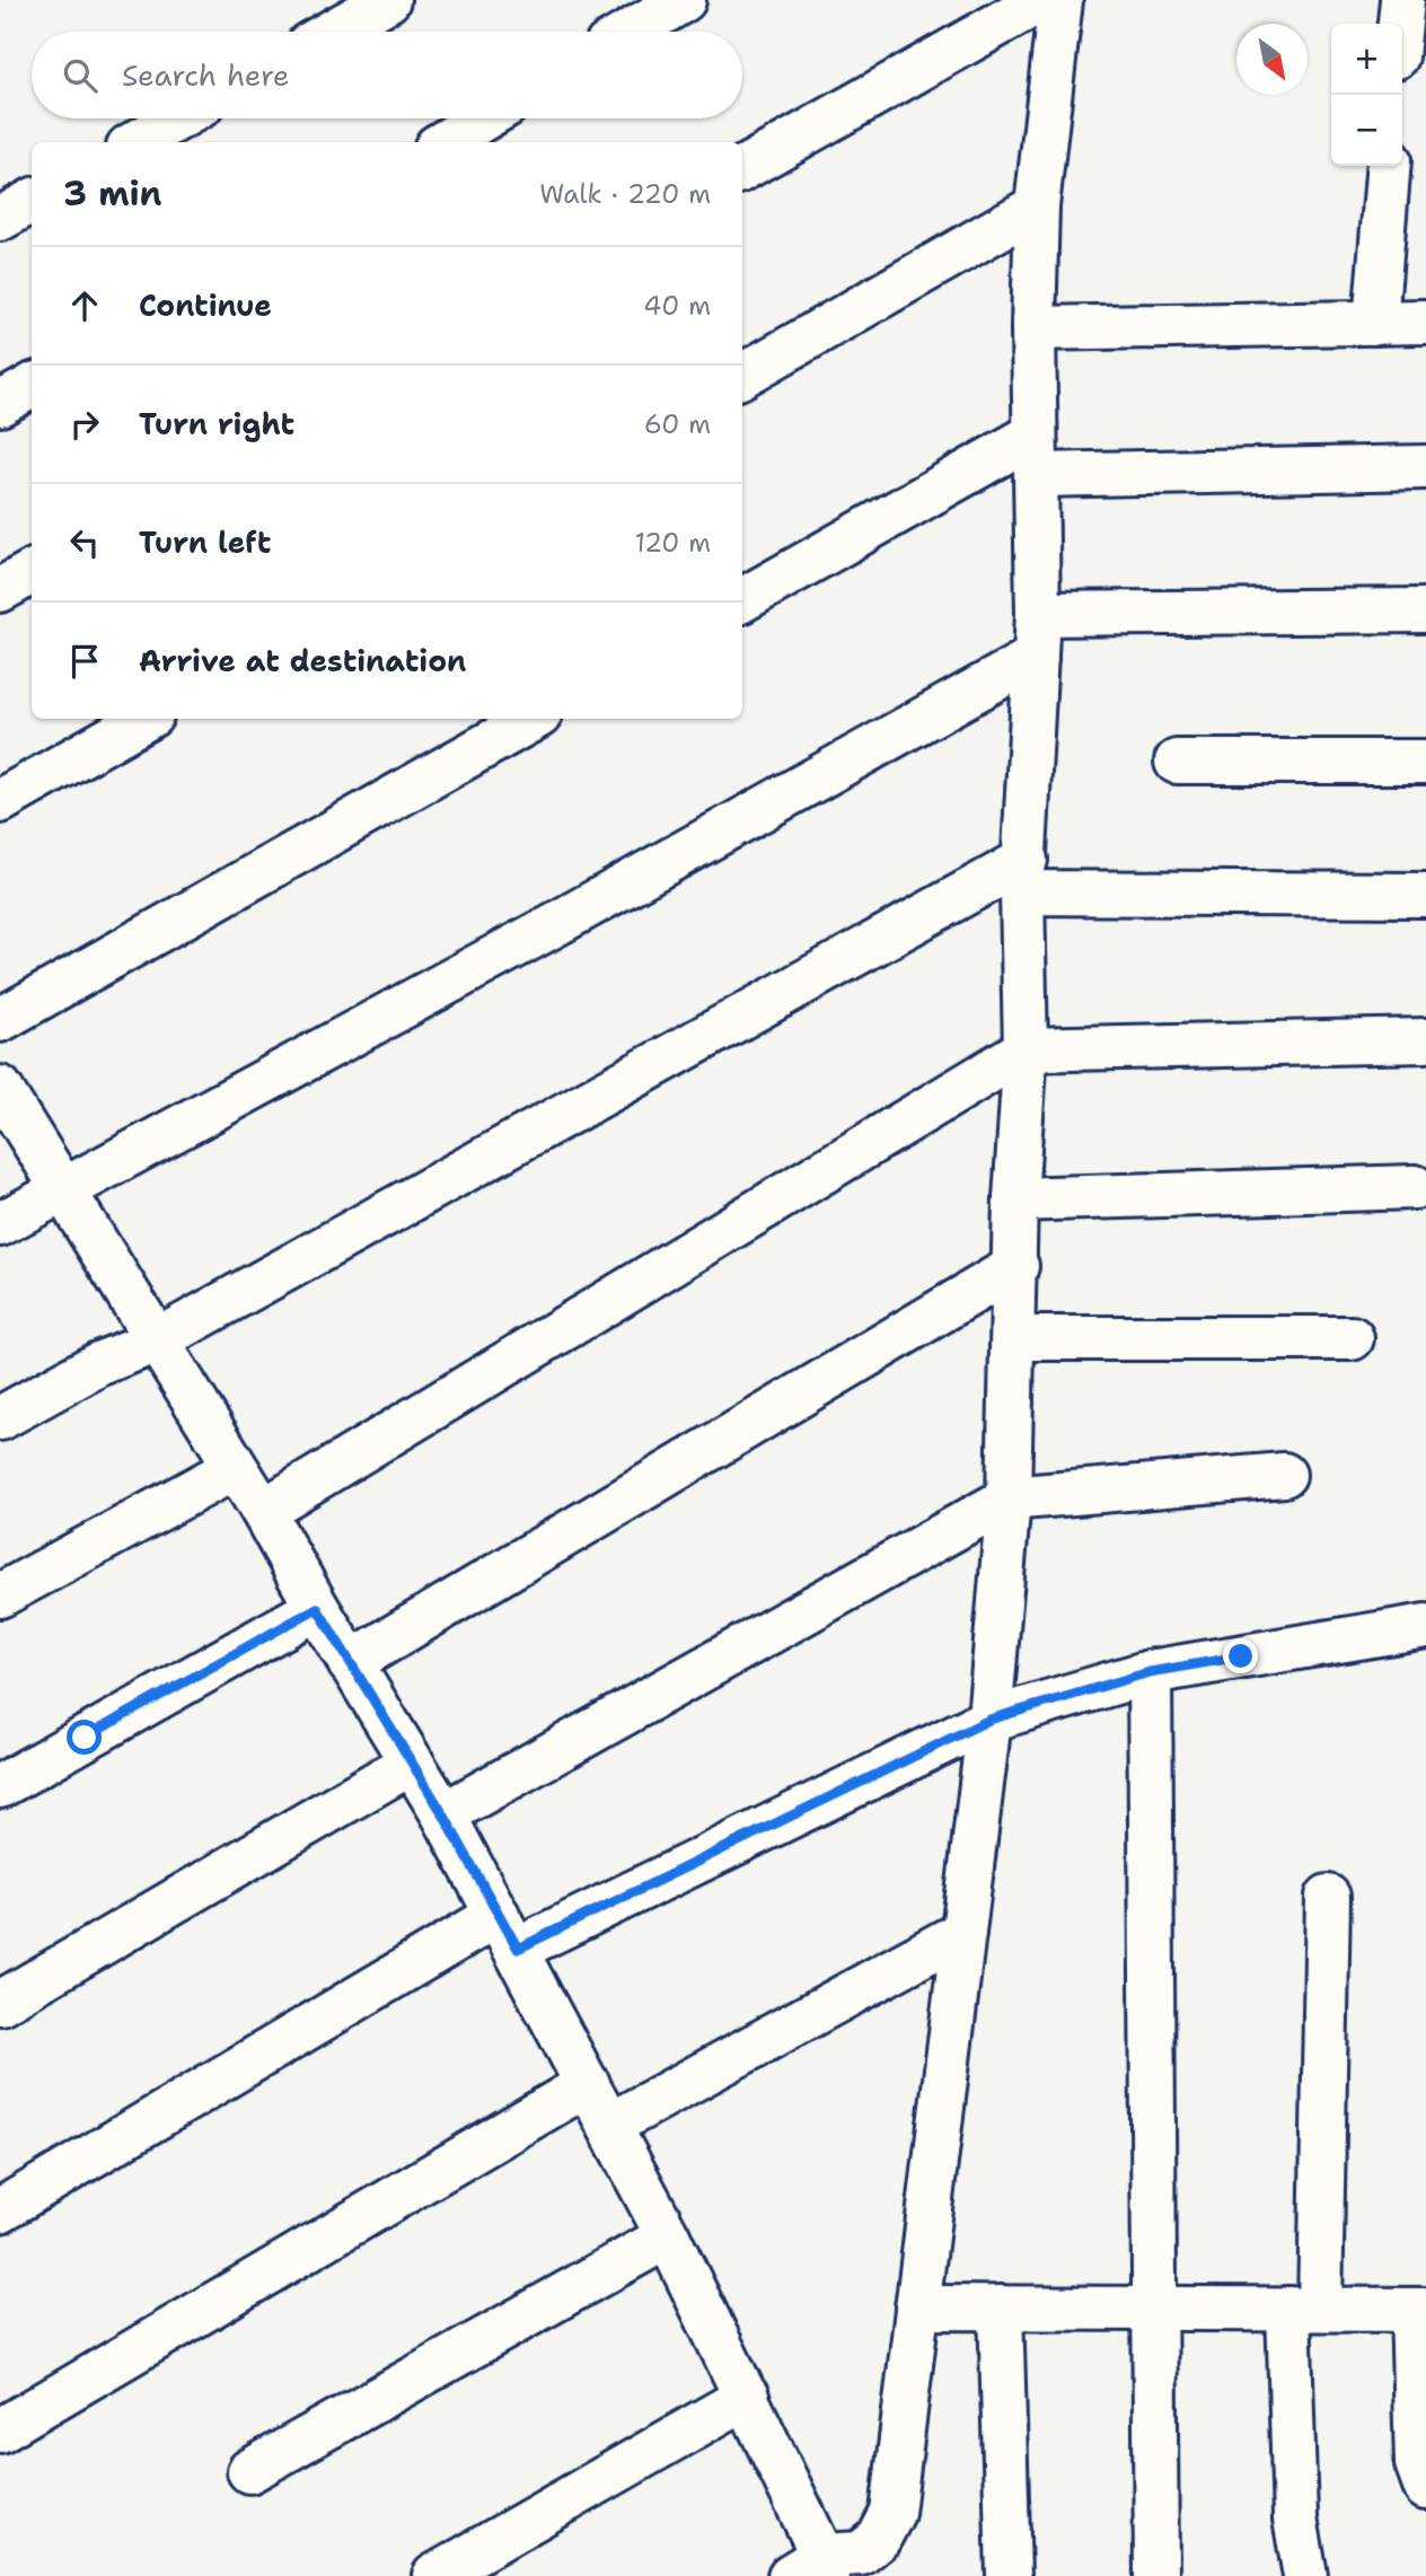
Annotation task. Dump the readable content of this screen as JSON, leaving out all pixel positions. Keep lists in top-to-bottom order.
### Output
{
  "north": "bottom right",
  "page": {
    "map_buttons": ["+", "−"],
    "search": "Search here",
    "heading": ["3 min", "Walk · 220 m"],
    "list": [
      ["Continue", "40 m"],
      ["Turn right", "60 m"],
      ["Turn left", "120 m"],
      "Arrive at destination"
    ]
  }
}
